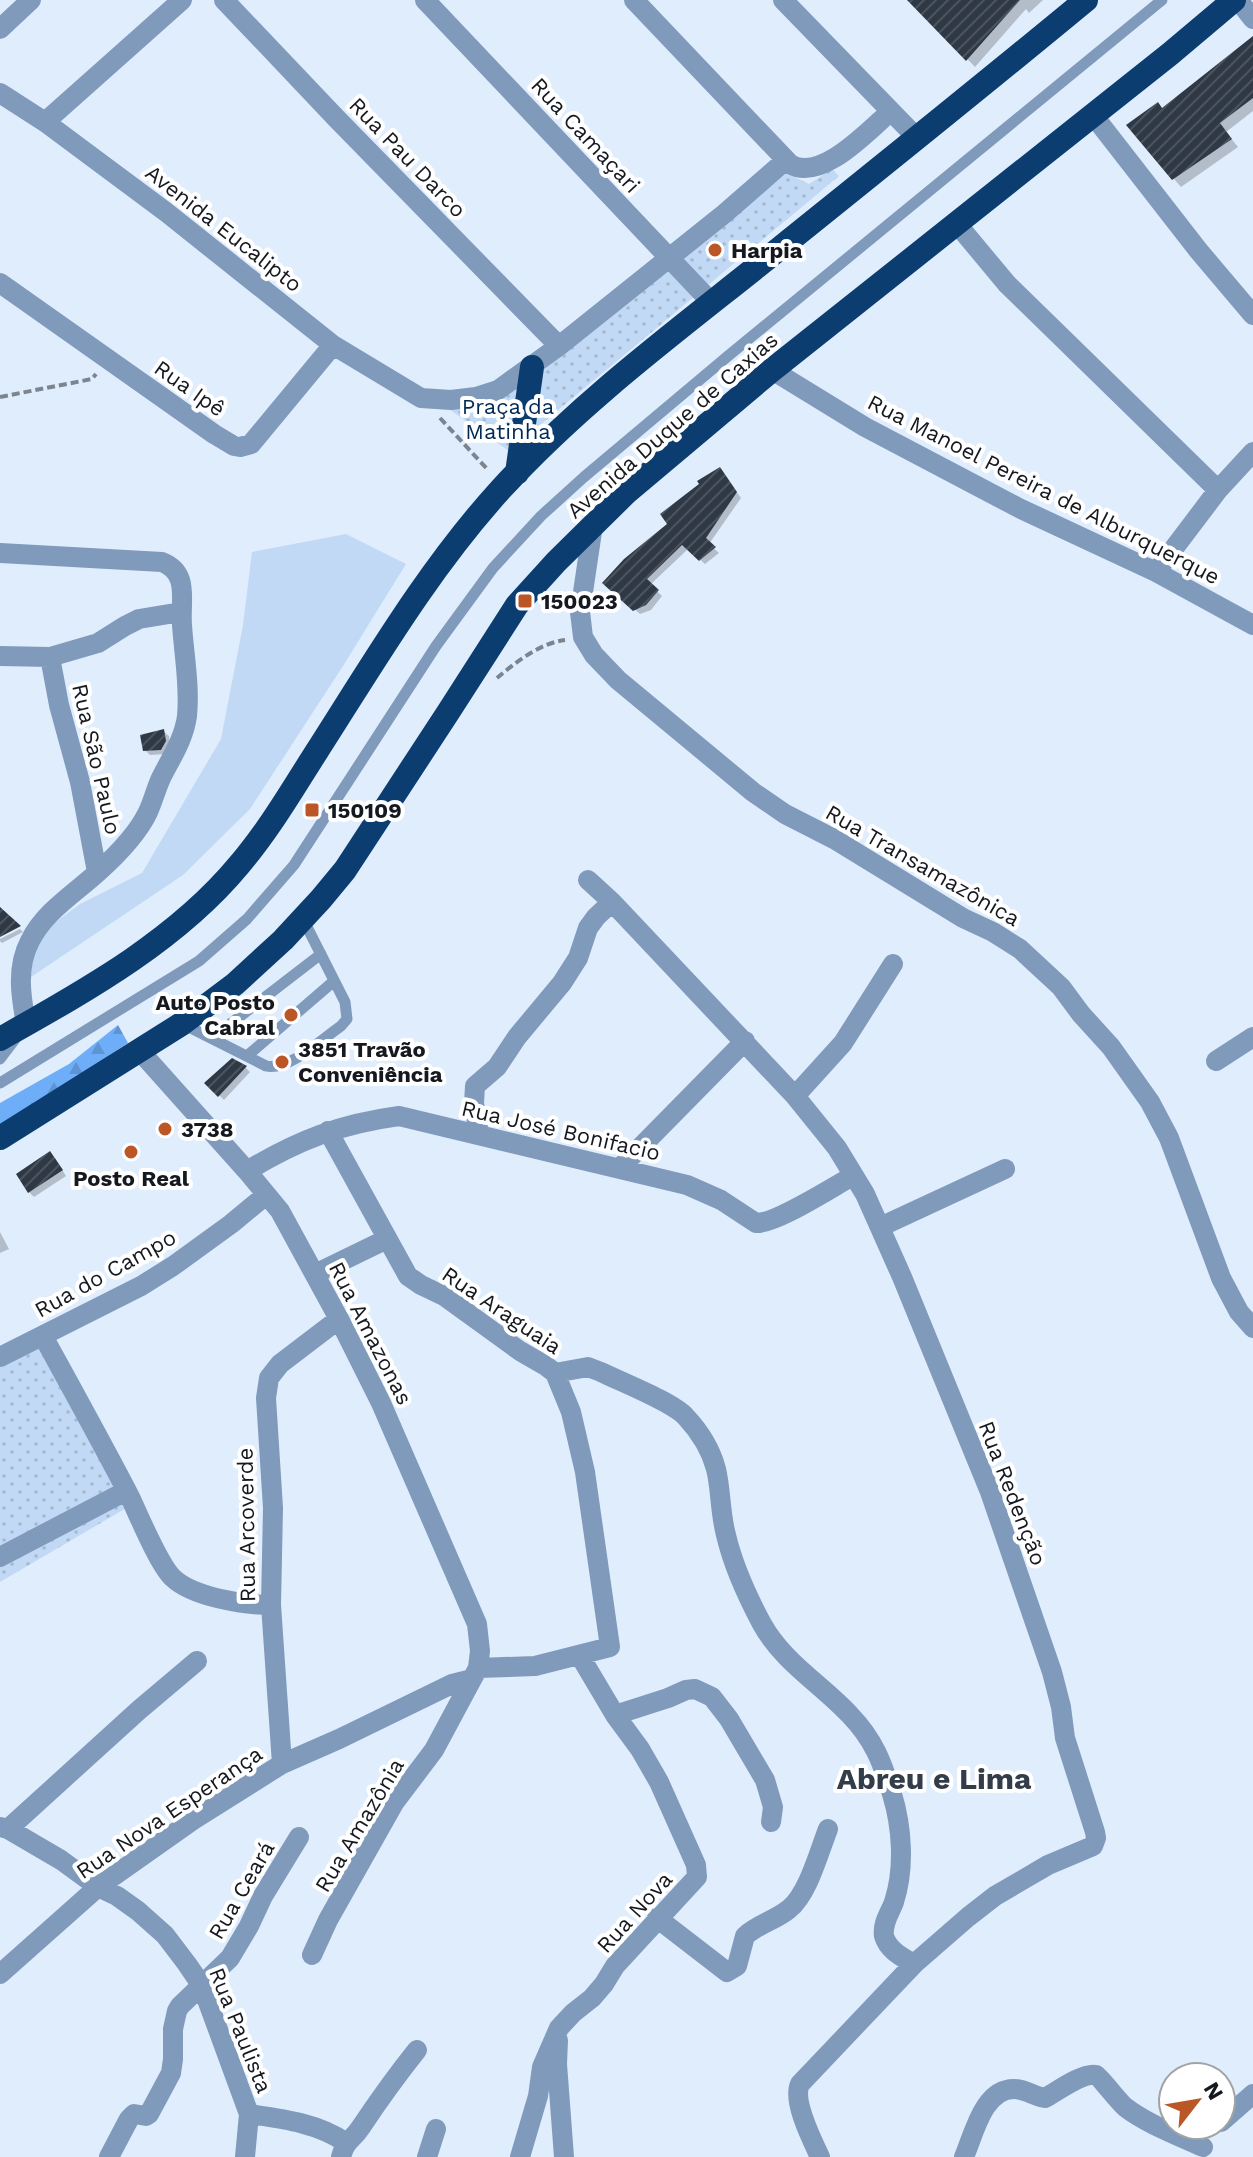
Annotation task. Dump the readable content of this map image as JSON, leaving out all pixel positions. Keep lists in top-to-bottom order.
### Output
{
  "streets": {
    "highway": ["Avenida Duque de Caxias"],
    "street": [
      "Rua Camaçari",
      "Rua Pau Darco",
      "Avenida Eucalipto",
      "Rua Ipê",
      "Rua Manoel Pereira de Alburquerque",
      "Rua São Paulo",
      "Rua Transamazônica",
      "Rua José Bonifacio",
      "Rua do Campo",
      "Rua Araguaia",
      "Rua Amazonas",
      "Rua Redenção",
      "Rua Arcoverde",
      "Rua Nova Esperança",
      "Rua Amazônia",
      "Rua Ceará",
      "Rua Nova",
      "Rua Paulista"
    ]
  },
  "crossings": [
    ["Rua Camaçari", "Avenida Eucalipto"],
    ["Rua Pau Darco", "Avenida Eucalipto"],
    ["Avenida Eucalipto", "Rua Ipê"],
    ["Avenida Duque de Caxias", "Rua Manoel Pereira de Alburquerque"],
    ["Avenida Duque de Caxias", "Rua Amazonas"],
    ["Rua José Bonifacio", "Rua Araguaia"],
    ["Rua José Bonifacio", "Rua Amazonas"],
    ["Rua José Bonifacio", "Rua Redenção"],
    ["Rua do Campo", "Rua Amazonas"],
    ["Rua Araguaia", "Rua Nova Esperança"],
    ["Rua Amazonas", "Rua Arcoverde"],
    ["Rua Amazonas", "Rua Nova Esperança"],
    ["Rua Amazonas", "Rua Amazônia"],
    ["Rua Arcoverde", "Rua Nova Esperança"],
    ["Rua Nova Esperança", "Rua Amazônia"],
    ["Rua Nova Esperança", "Rua Nova"],
    ["Rua Nova Esperança", "Rua Paulista"],
    ["Rua Ceará", "Rua Paulista"]
  ],
  "districts": ["Abreu e Lima"],
  "parks": ["Praça da Matinha"],
  "places": {
    "other": [
      "Harpia",
      "Auto Posto Cabral",
      "3851 Travão Conveniência",
      "3738",
      "Posto Real"
    ],
    "transit": ["150023", "150109"]
  },
  "north": "top right"
}
